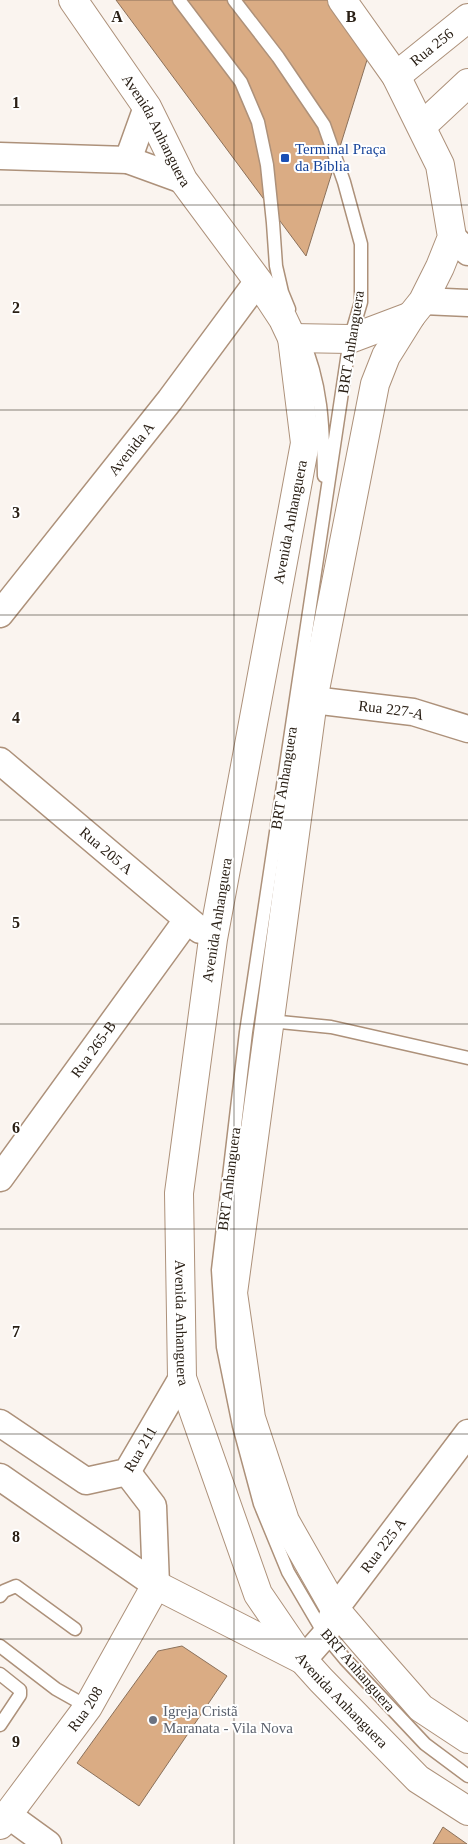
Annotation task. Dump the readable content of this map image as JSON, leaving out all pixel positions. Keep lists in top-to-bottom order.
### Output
{
  "streets": {
    "main road": ["Rua 256", "Avenida Anhanguera", "Rua 208"],
    "street": [
      "Avenida A",
      "Rua 227-A",
      "Rua 205 A",
      "Rua 265-B",
      "Rua 211",
      "Rua 225 A"
    ],
    "lane": ["BRT Anhanguera"]
  },
  "crossings": [
    ["Avenida Anhanguera", "BRT Anhanguera"],
    ["Avenida Anhanguera", "Avenida A"],
    ["Avenida Anhanguera", "Rua 205 A"],
    ["Avenida Anhanguera", "Rua 211"],
    ["Avenida Anhanguera", "Rua 225 A"],
    ["BRT Anhanguera", "Rua 225 A"],
    ["Rua 205 A", "Rua 265-B"]
  ],
  "places": {
    "transit": ["Terminal Praça da Bíblia"],
    "other": ["Igreja Cristã Maranata - Vila Nova"]
  },
  "grid": {
    "columns": ["A", "B"],
    "rows": [
      "1",
      "2",
      "3",
      "4",
      "5",
      "6",
      "7",
      "8",
      "9"
    ]
  }
}
